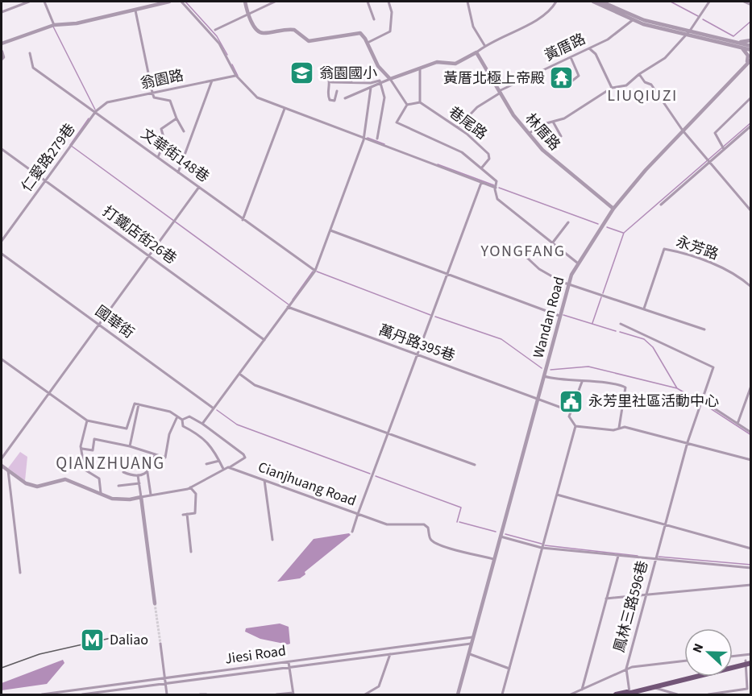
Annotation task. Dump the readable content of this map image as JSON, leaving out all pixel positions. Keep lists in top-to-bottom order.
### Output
{
  "streets": {
    "street": [
      "黃厝路",
      "翁園路",
      "巷尾路",
      "林厝路",
      "文華街148巷",
      "仁愛路279巷",
      "打鐵店街26巷",
      "永芳路",
      "Wandan Road",
      "國華街",
      "萬丹路395巷",
      "Cianjhuang Road",
      "鳳林三路596巷",
      "Jiesi Road"
    ]
  },
  "crossings": [
    ["黃厝路", "巷尾路"],
    ["黃厝路", "林厝路"],
    ["翁園路", "文華街148巷"],
    ["翁園路", "仁愛路279巷"],
    ["林厝路", "Wandan Road"],
    ["文華街148巷", "仁愛路279巷"],
    ["仁愛路279巷", "打鐵店街26巷"],
    ["Wandan Road", "萬丹路395巷"],
    ["Wandan Road", "Jiesi Road"],
    ["萬丹路395巷", "Cianjhuang Road"]
  ],
  "districts": ["LIUQIUZI", "YONGFANG", "QIANZHUANG"],
  "places": {
    "school or university": ["翁園國小"],
    "temple": ["黃厝北極上帝殿"],
    "public building": ["永芳里社區活動中心"],
    "metro station": ["Daliao"]
  },
  "north": "left"
}
